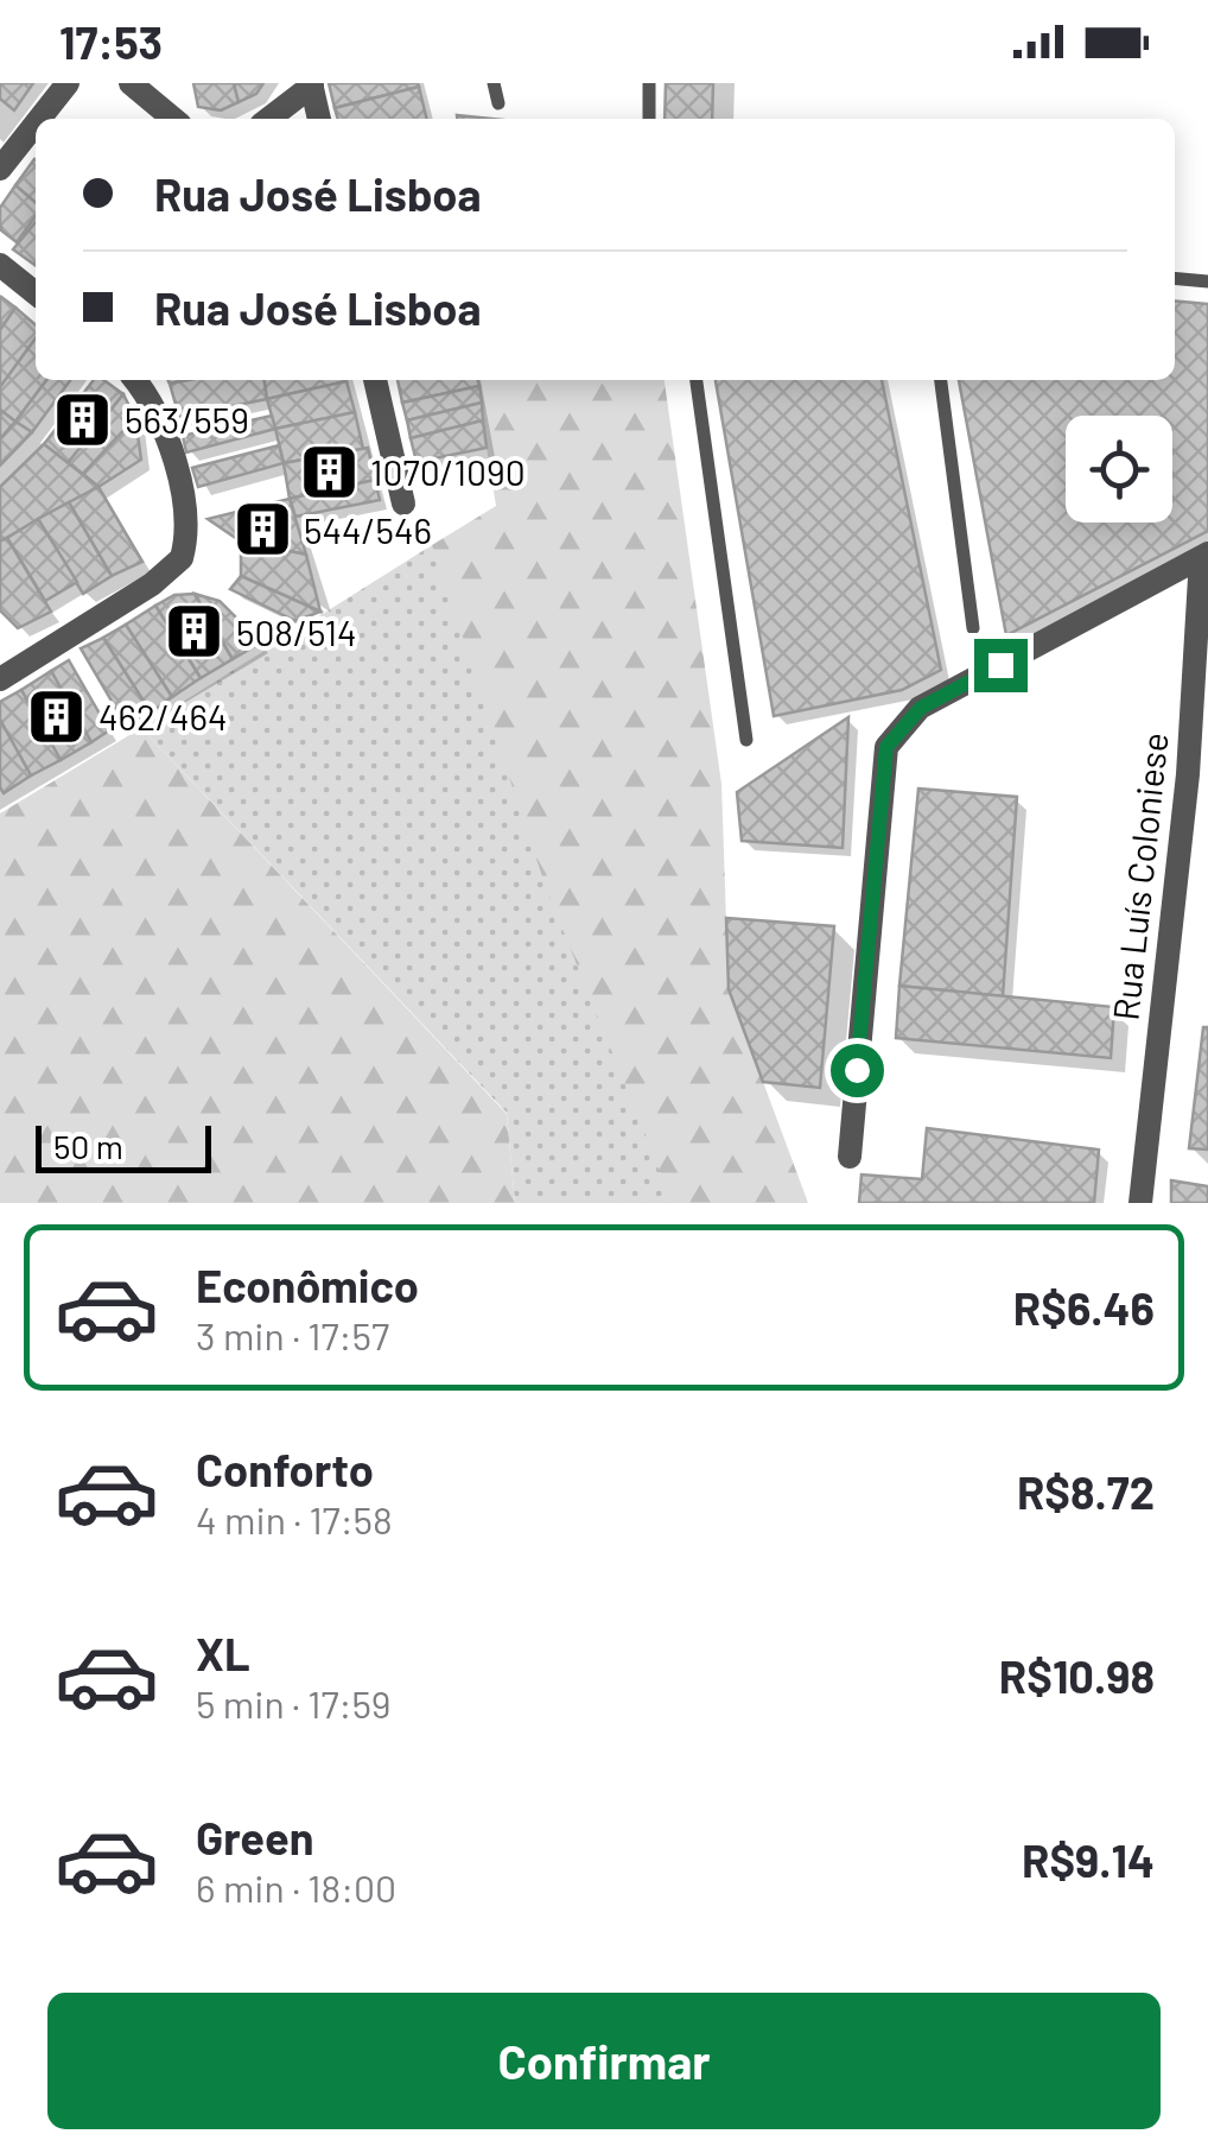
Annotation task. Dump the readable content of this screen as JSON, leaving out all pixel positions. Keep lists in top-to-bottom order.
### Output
{
  "streets": {
    "street": ["Rua Luís Coloniese"]
  },
  "places": {
    "building": [
      "563/559",
      "1070/1090",
      "544/546",
      "508/514",
      "462/464"
    ]
  },
  "scale_bar": "50 m",
  "page": {
    "status": "17:53",
    "banner": ["Rua José Lisboa", "Rua José Lisboa"],
    "scale": "50 m",
    "list": [
      {
        "name": "Econômico",
        "note": "3 min · 17:57",
        "value": "R$6.46"
      },
      {
        "name": "Conforto",
        "note": "4 min · 17:58",
        "value": "R$8.72"
      },
      {
        "name": "XL",
        "note": "5 min · 17:59",
        "value": "R$10.98"
      },
      {
        "name": "Green",
        "note": "6 min · 18:00",
        "value": "R$9.14"
      }
    ],
    "buttons": "Confirmar"
  }
}
